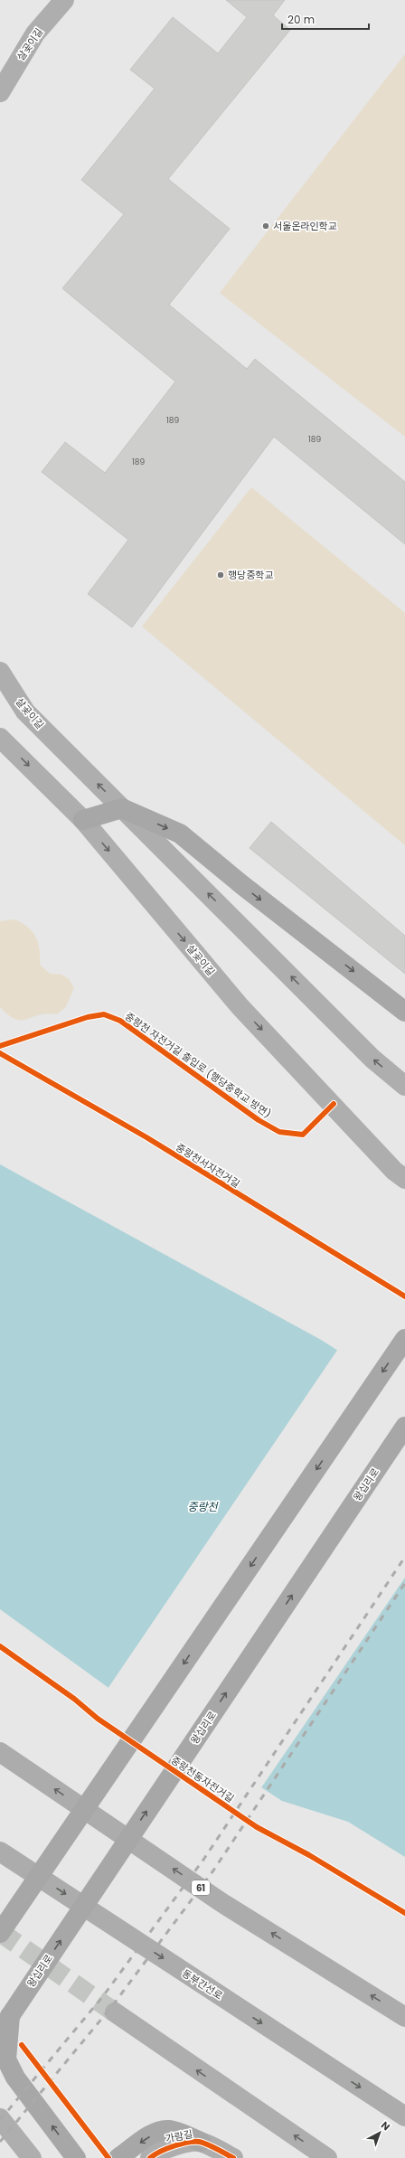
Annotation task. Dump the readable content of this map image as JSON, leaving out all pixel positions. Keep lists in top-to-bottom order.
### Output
{
  "streets": {
    "highway": ["61", "동부간선로"],
    "main road": ["살곶이길", "왕십리로", "가람길"],
    "cycle path": ["중랑천 자전거길 출입로 (행당중학교 방면)", "중랑천서자전거길", "중랑천동자전거길"]
  },
  "water": ["중랑천"],
  "places": ["서울온라인학교", "행당중학교"],
  "house_numbers": ["189", "189", "189"],
  "scale_bar": "20 m",
  "north": "top right"
}
